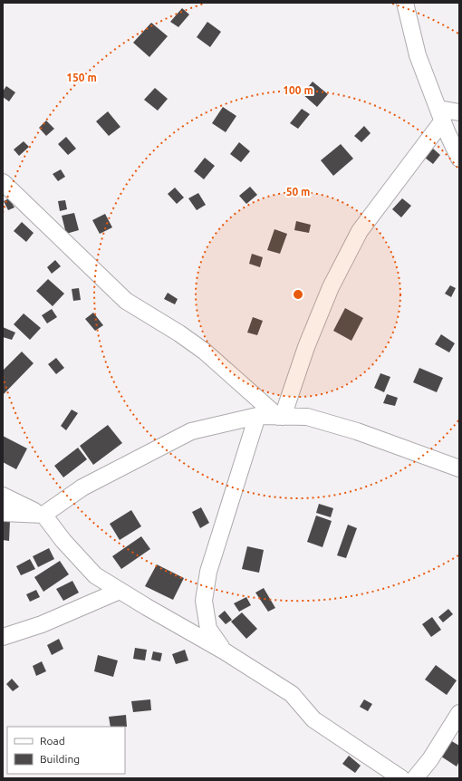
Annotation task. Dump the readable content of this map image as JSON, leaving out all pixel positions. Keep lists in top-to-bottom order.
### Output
{
  "legend": ["Road", "Building"],
  "rings": ["150 m", "100 m", "50 m"]
}
